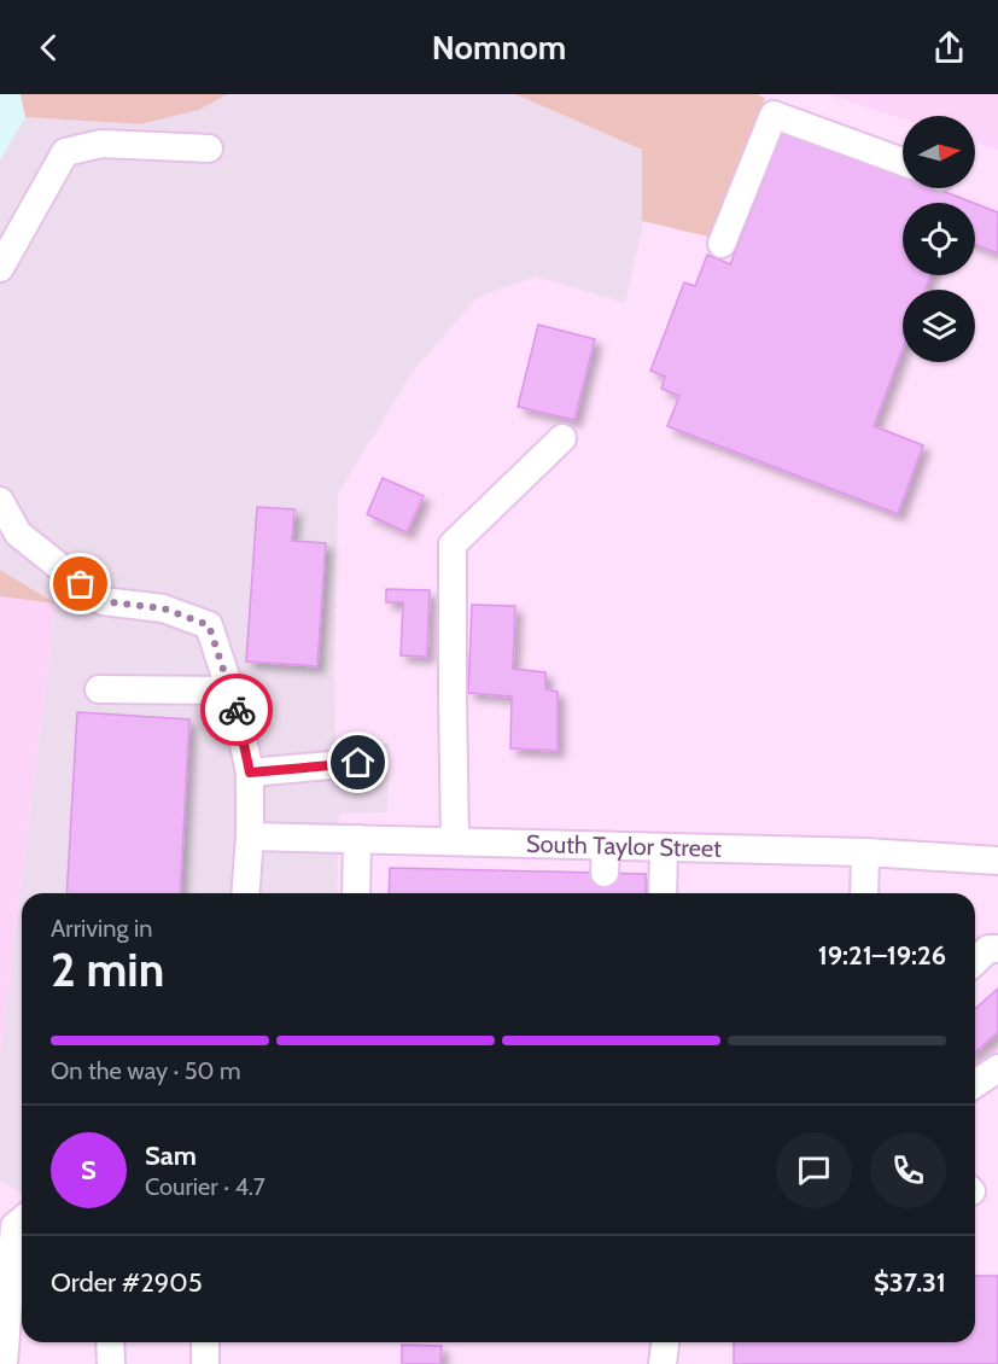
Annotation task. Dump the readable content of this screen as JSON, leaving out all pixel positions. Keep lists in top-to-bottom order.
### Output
{
  "streets": {
    "street": ["South Taylor Street"]
  },
  "north": "right",
  "page": {
    "header": "Nomnom",
    "heading": ["2 min", "Arriving in", "19:21–19:26"],
    "panel": [
      "Sam",
      "Courier · 4.7",
      "Order #2905",
      "$37.31"
    ],
    "bar": "On the way · 50 m",
    "round": "S"
  }
}
